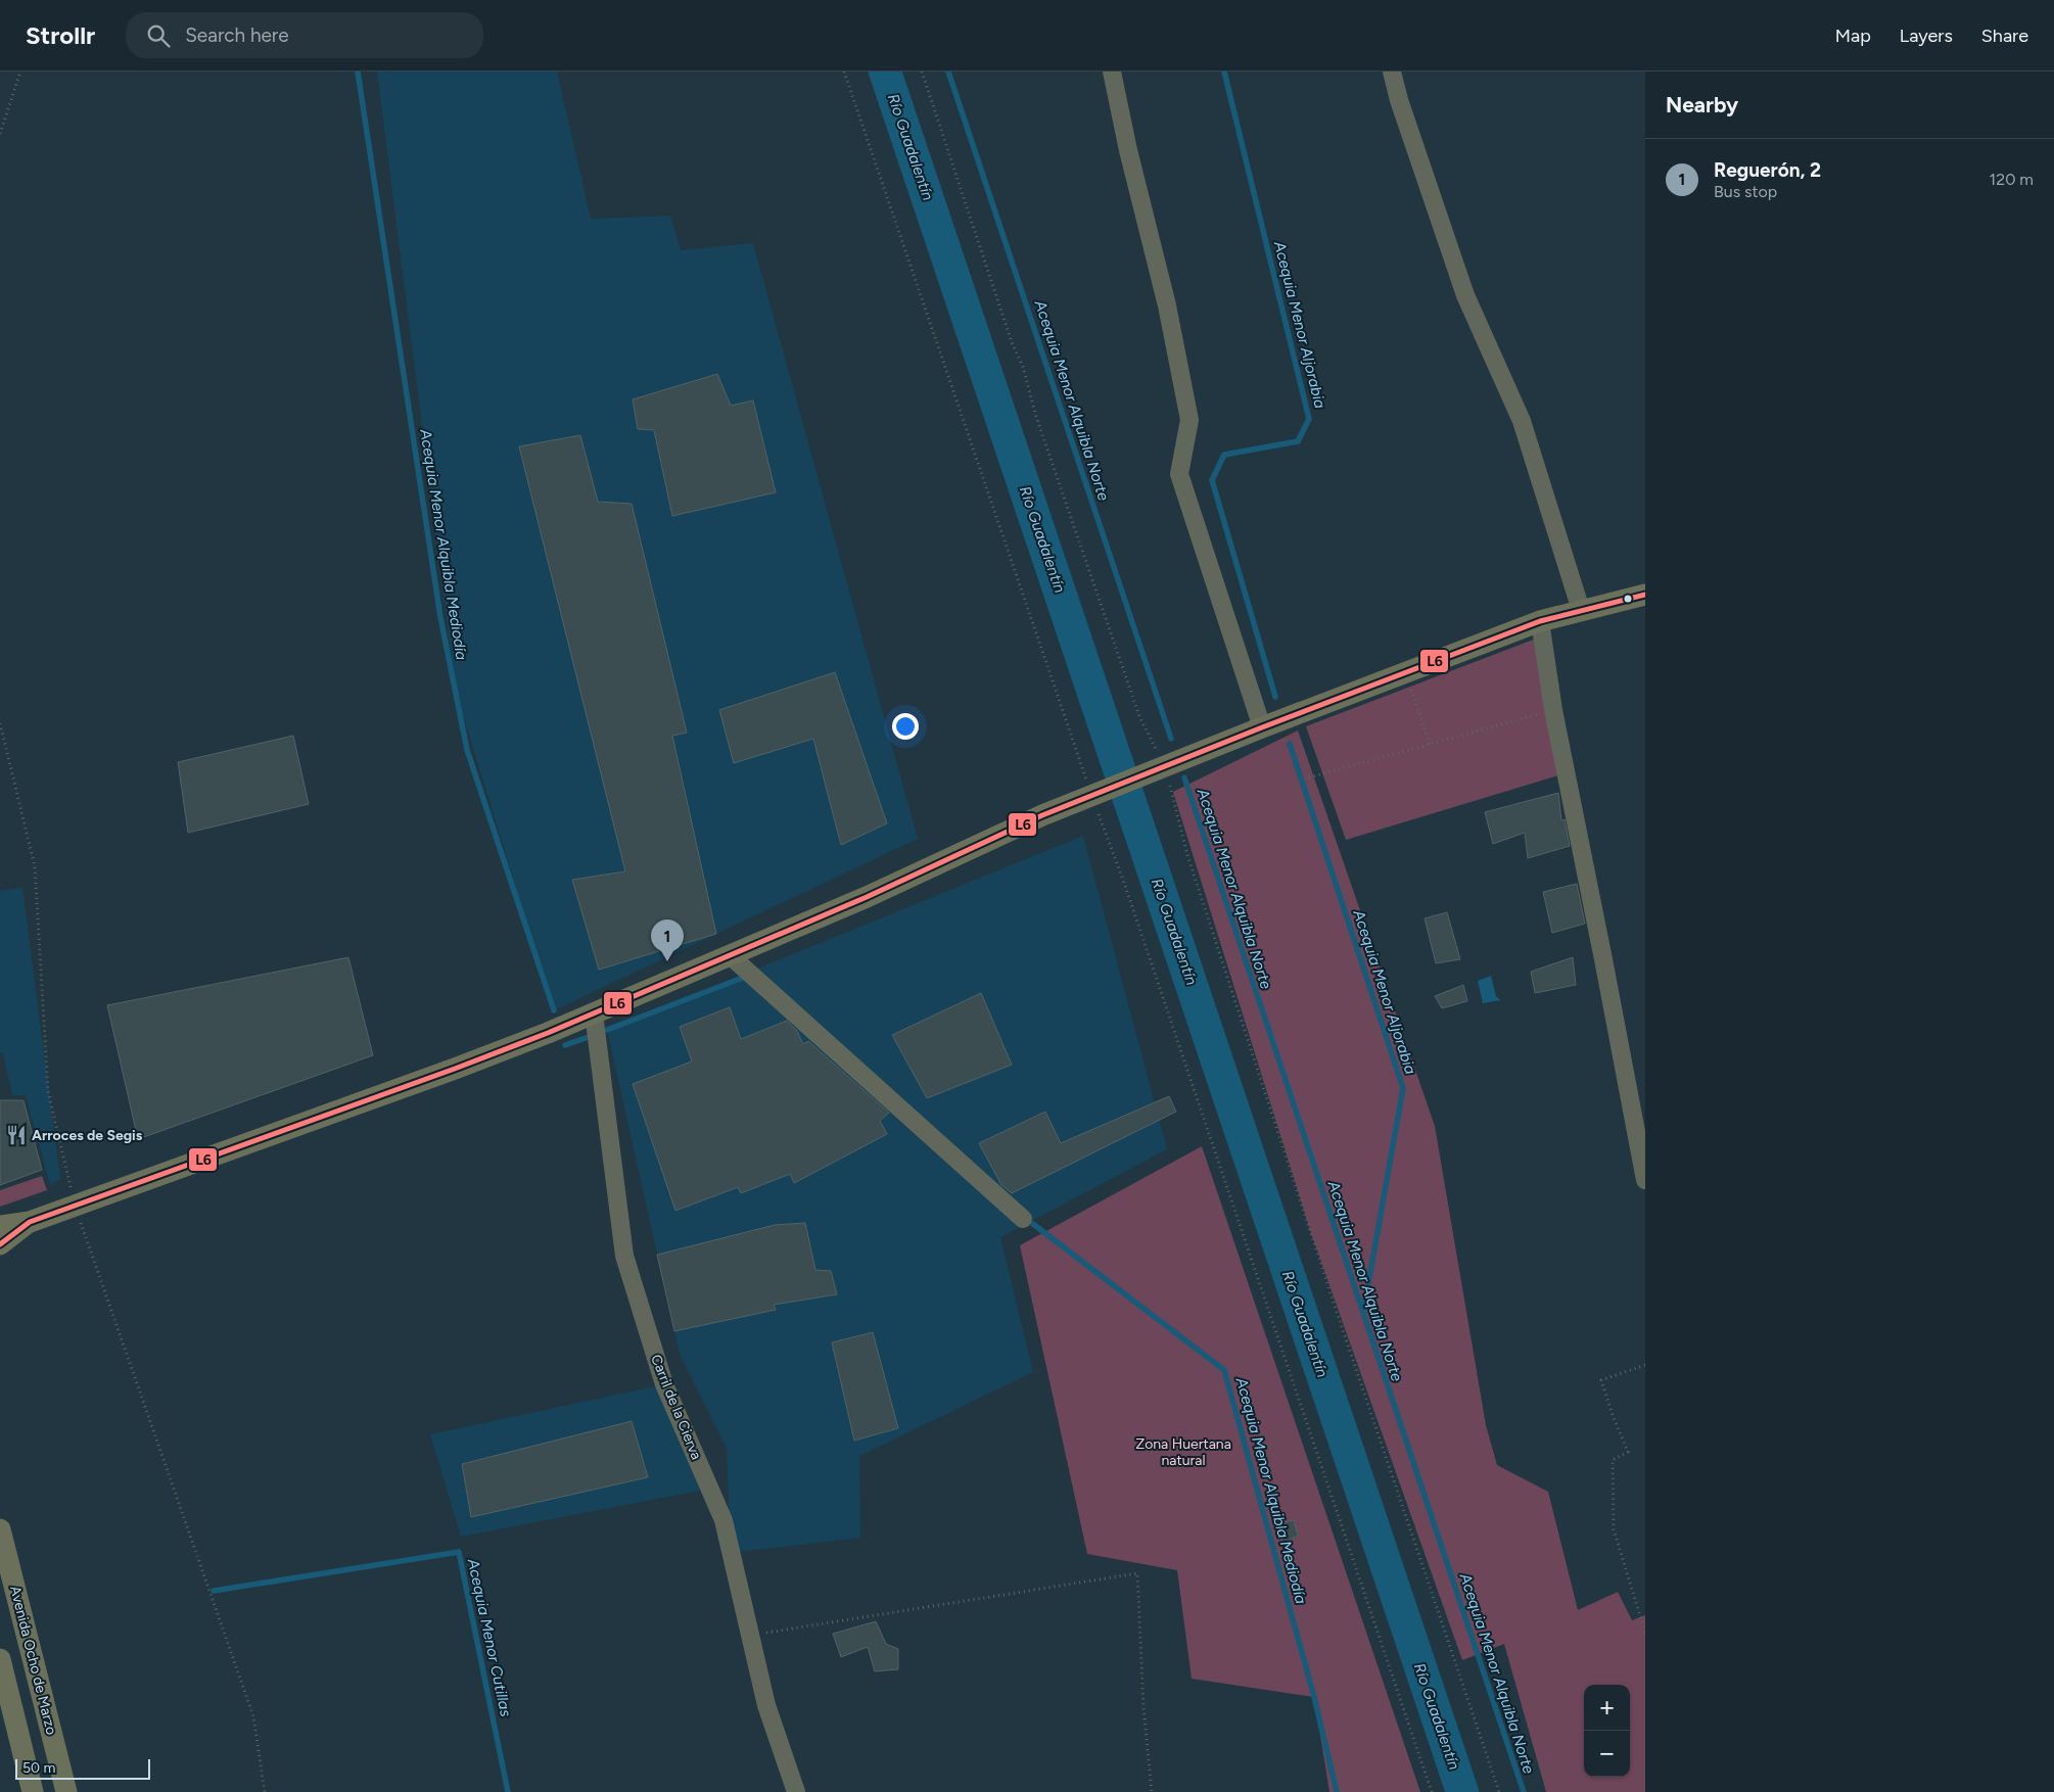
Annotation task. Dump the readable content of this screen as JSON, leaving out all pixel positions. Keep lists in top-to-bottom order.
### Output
{
  "streets": {
    "main road": ["Avenida Ocho de Marzo"],
    "street": ["Carril de la Cierva"]
  },
  "water": [
    "Río Guadalentín",
    "Acequia Menor Aljorabia",
    "Acequia Menor Alquibla Norte",
    "Acequia Menor Alquibla Mediodía",
    "Acequia Menor Cutillas"
  ],
  "parks": ["Zona Huertana natural"],
  "places": {
    "restaurant": ["Arroces de Segis"]
  },
  "lines": ["transit line L6"],
  "scale_bar": "50 m",
  "page": {
    "header": "Strollr",
    "search": "Search here",
    "nav": ["Map", "Layers", "Share"],
    "heading": "Nearby",
    "list": [
      {
        "mark": "1",
        "name": "Reguerón, 2",
        "note": "Bus stop",
        "value": "120 m"
      }
    ],
    "pins": "1",
    "map_buttons": ["+", "−"],
    "scale": "50 m"
  }
}
